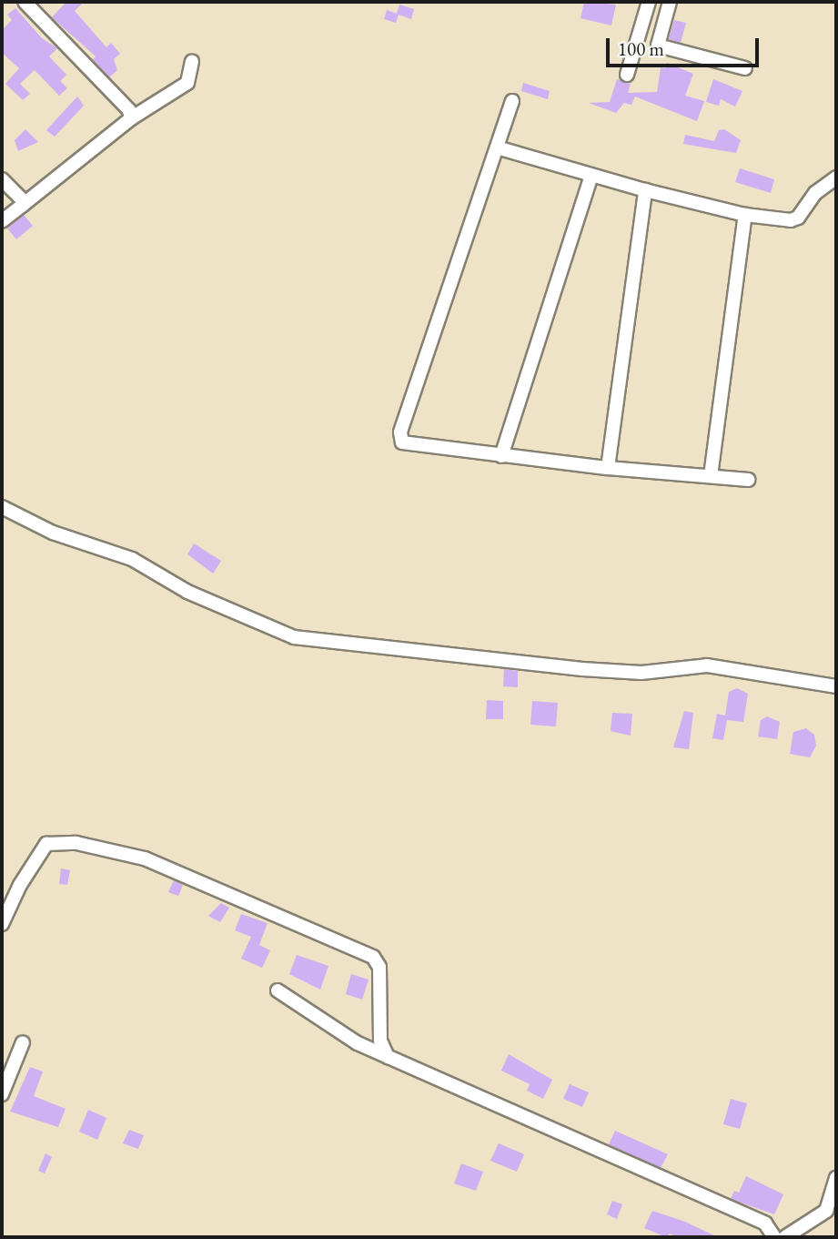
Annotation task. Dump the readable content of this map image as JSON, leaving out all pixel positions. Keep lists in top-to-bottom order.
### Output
{
  "scale_bar": "100 m"
}
